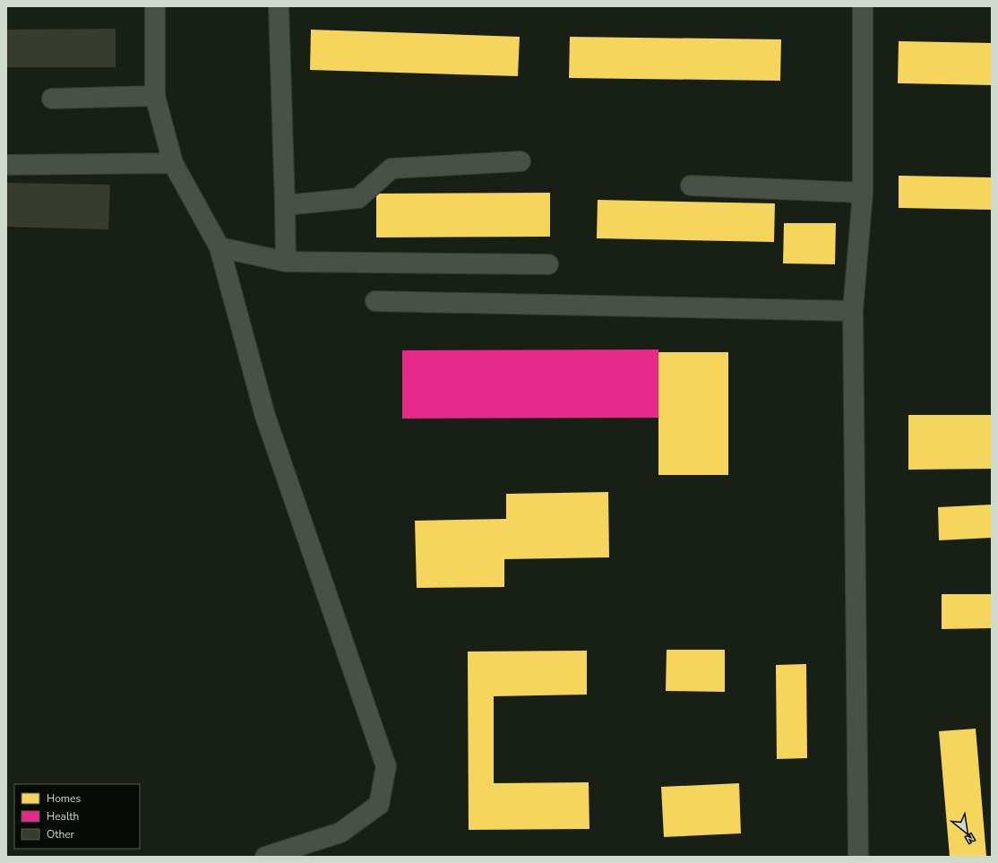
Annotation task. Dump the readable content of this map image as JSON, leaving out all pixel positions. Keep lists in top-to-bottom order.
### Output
{
  "legend": ["Homes", "Health", "Other"],
  "north": "bottom right"
}
